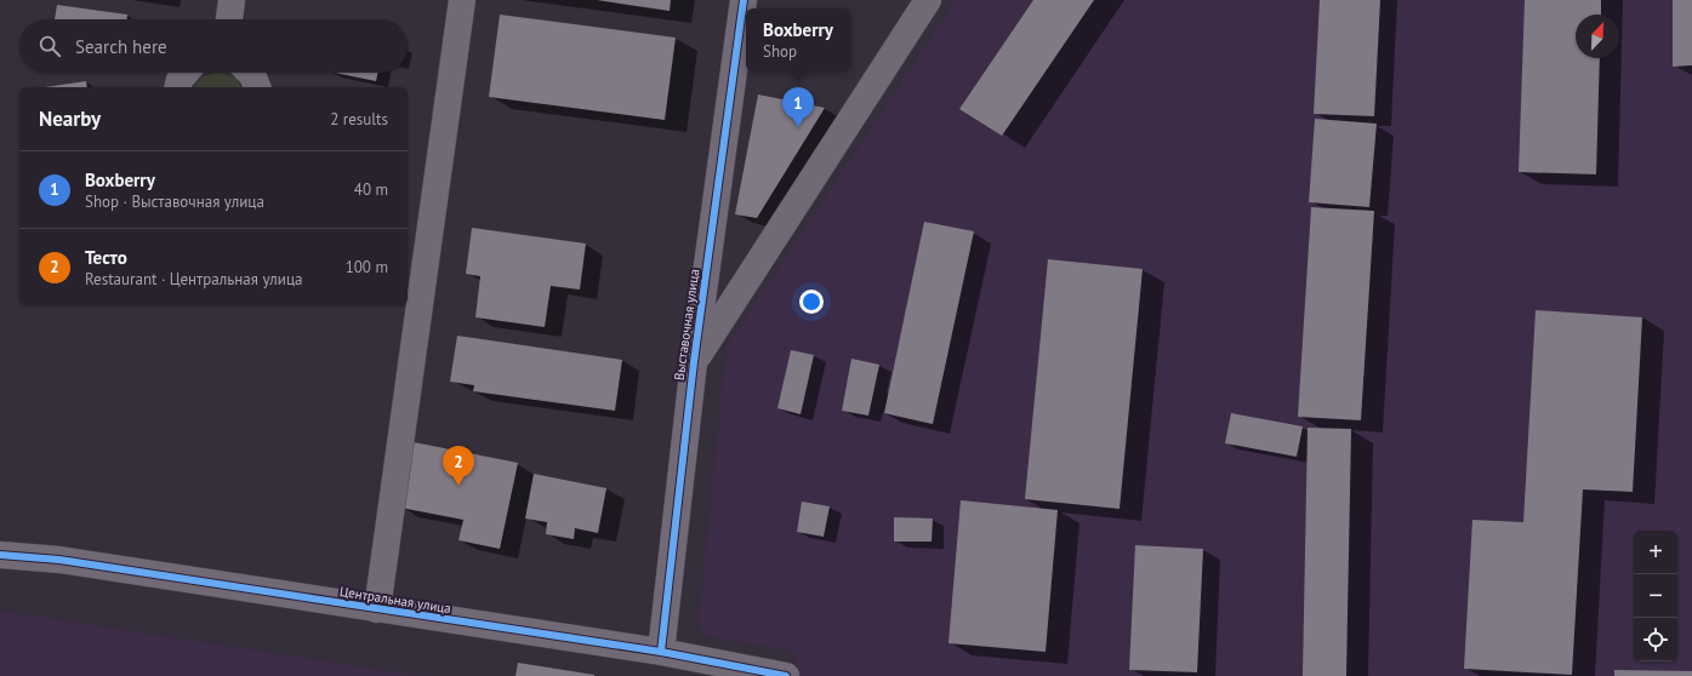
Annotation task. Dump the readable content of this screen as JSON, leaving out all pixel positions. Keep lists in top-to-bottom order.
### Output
{
  "streets": {
    "street": ["Выставочная улица", "Центральная улица"]
  },
  "crossings": [
    ["Выставочная улица", "Центральная улица"]
  ],
  "north": "top right",
  "page": {
    "popup": ["Boxberry", "Shop"],
    "search": "Search here",
    "pins": ["1", "2"],
    "heading": ["Nearby", "2 results"],
    "list": [
      {
        "mark": "1",
        "name": "Boxberry",
        "note": "Shop · Выставочная улица",
        "value": "40 m"
      },
      {
        "mark": "2",
        "name": "Тесто",
        "note": "Restaurant · Центральная улица",
        "value": "100 m"
      }
    ],
    "map_buttons": ["+", "−"]
  }
}
